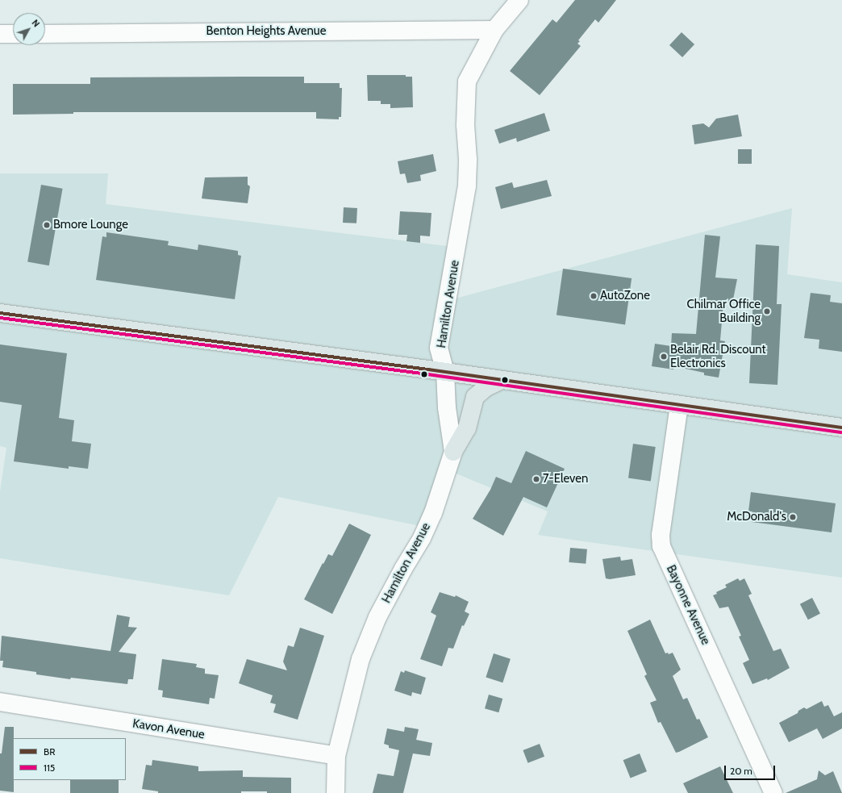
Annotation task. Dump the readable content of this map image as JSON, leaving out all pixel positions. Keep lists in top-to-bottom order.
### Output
{
  "streets": {
    "street": [
      "Benton Heights Avenue",
      "Hamilton Avenue",
      "Bayonne Avenue",
      "Kavon Avenue"
    ]
  },
  "crossings": [
    ["Benton Heights Avenue", "Hamilton Avenue"],
    ["Hamilton Avenue", "Kavon Avenue"]
  ],
  "places": [
    "Bmore Lounge",
    "AutoZone",
    "Chilmar Office Building",
    "Belair Rd. Discount Electronics",
    "7-Eleven",
    "McDonald's"
  ],
  "lines": ["transit line BR", "transit line 115"],
  "legend": ["BR", "115"],
  "scale_bar": "20 m",
  "north": "top right"
}
